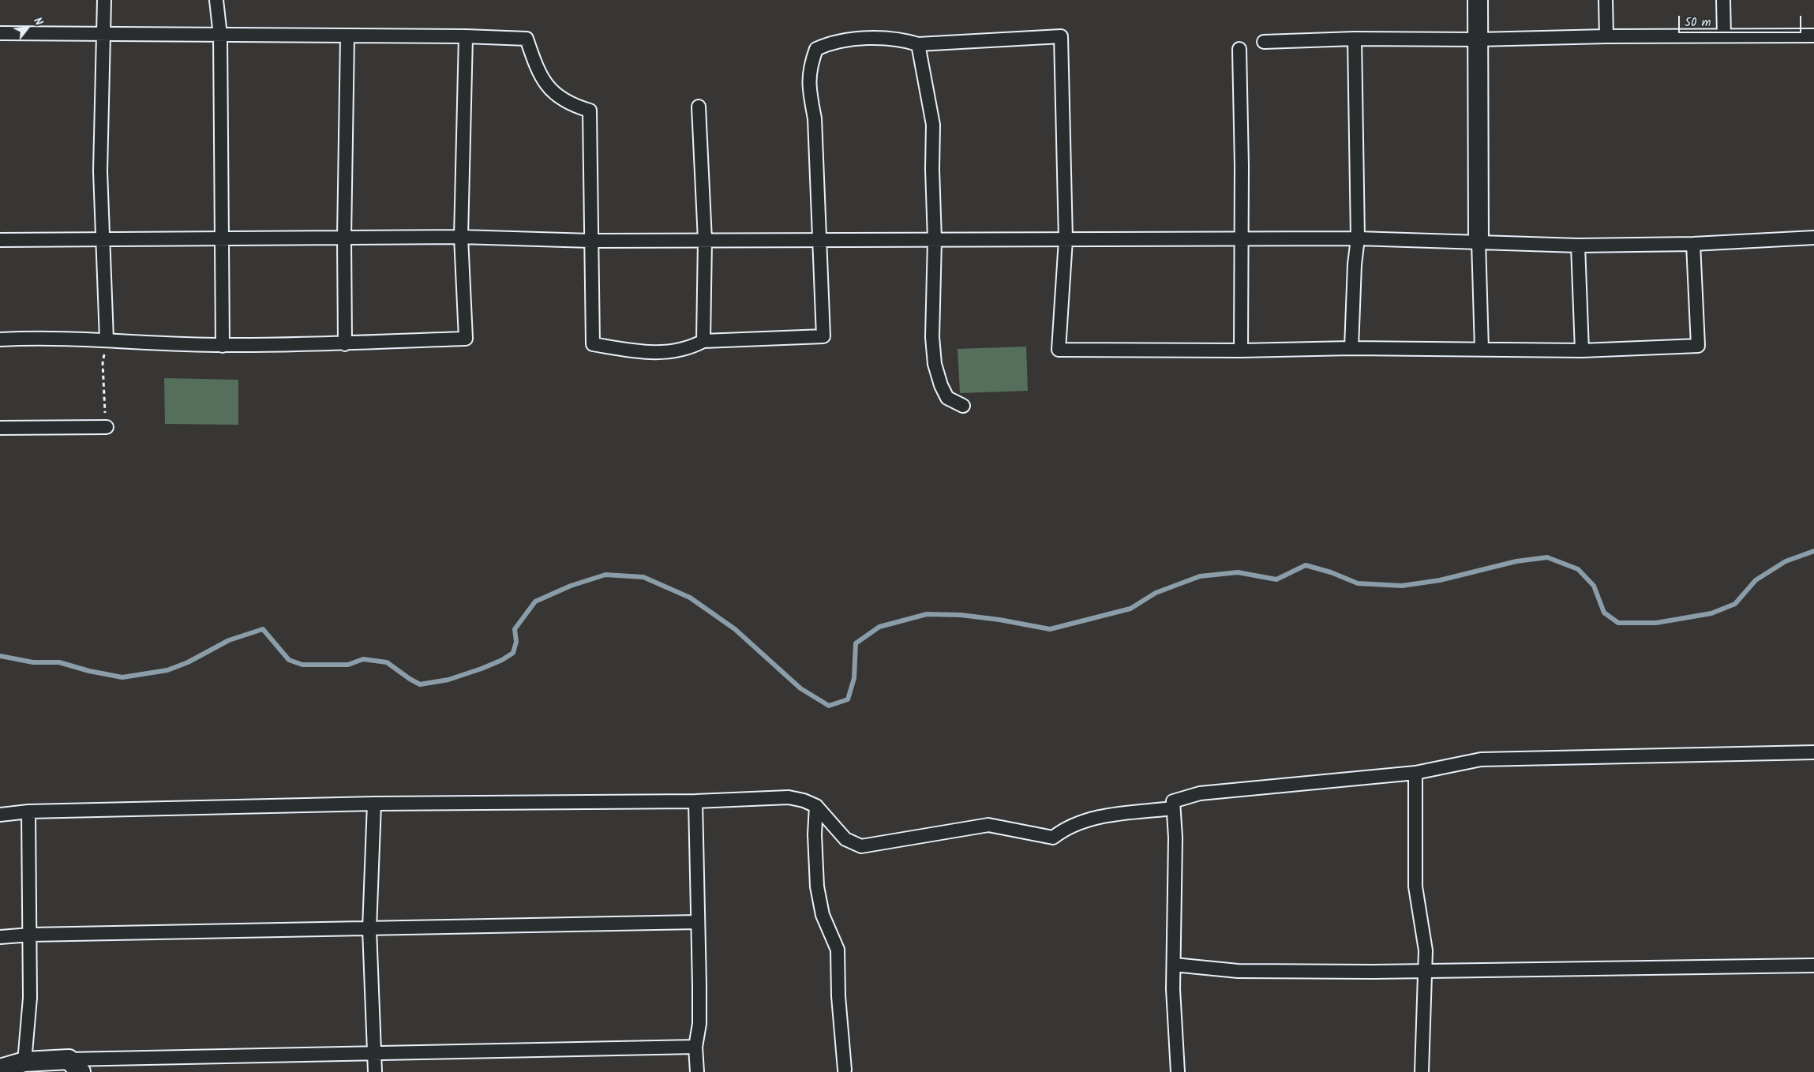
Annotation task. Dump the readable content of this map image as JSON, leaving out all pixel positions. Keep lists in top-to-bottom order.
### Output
{
  "scale_bar": "50 m",
  "north": "top right"
}
